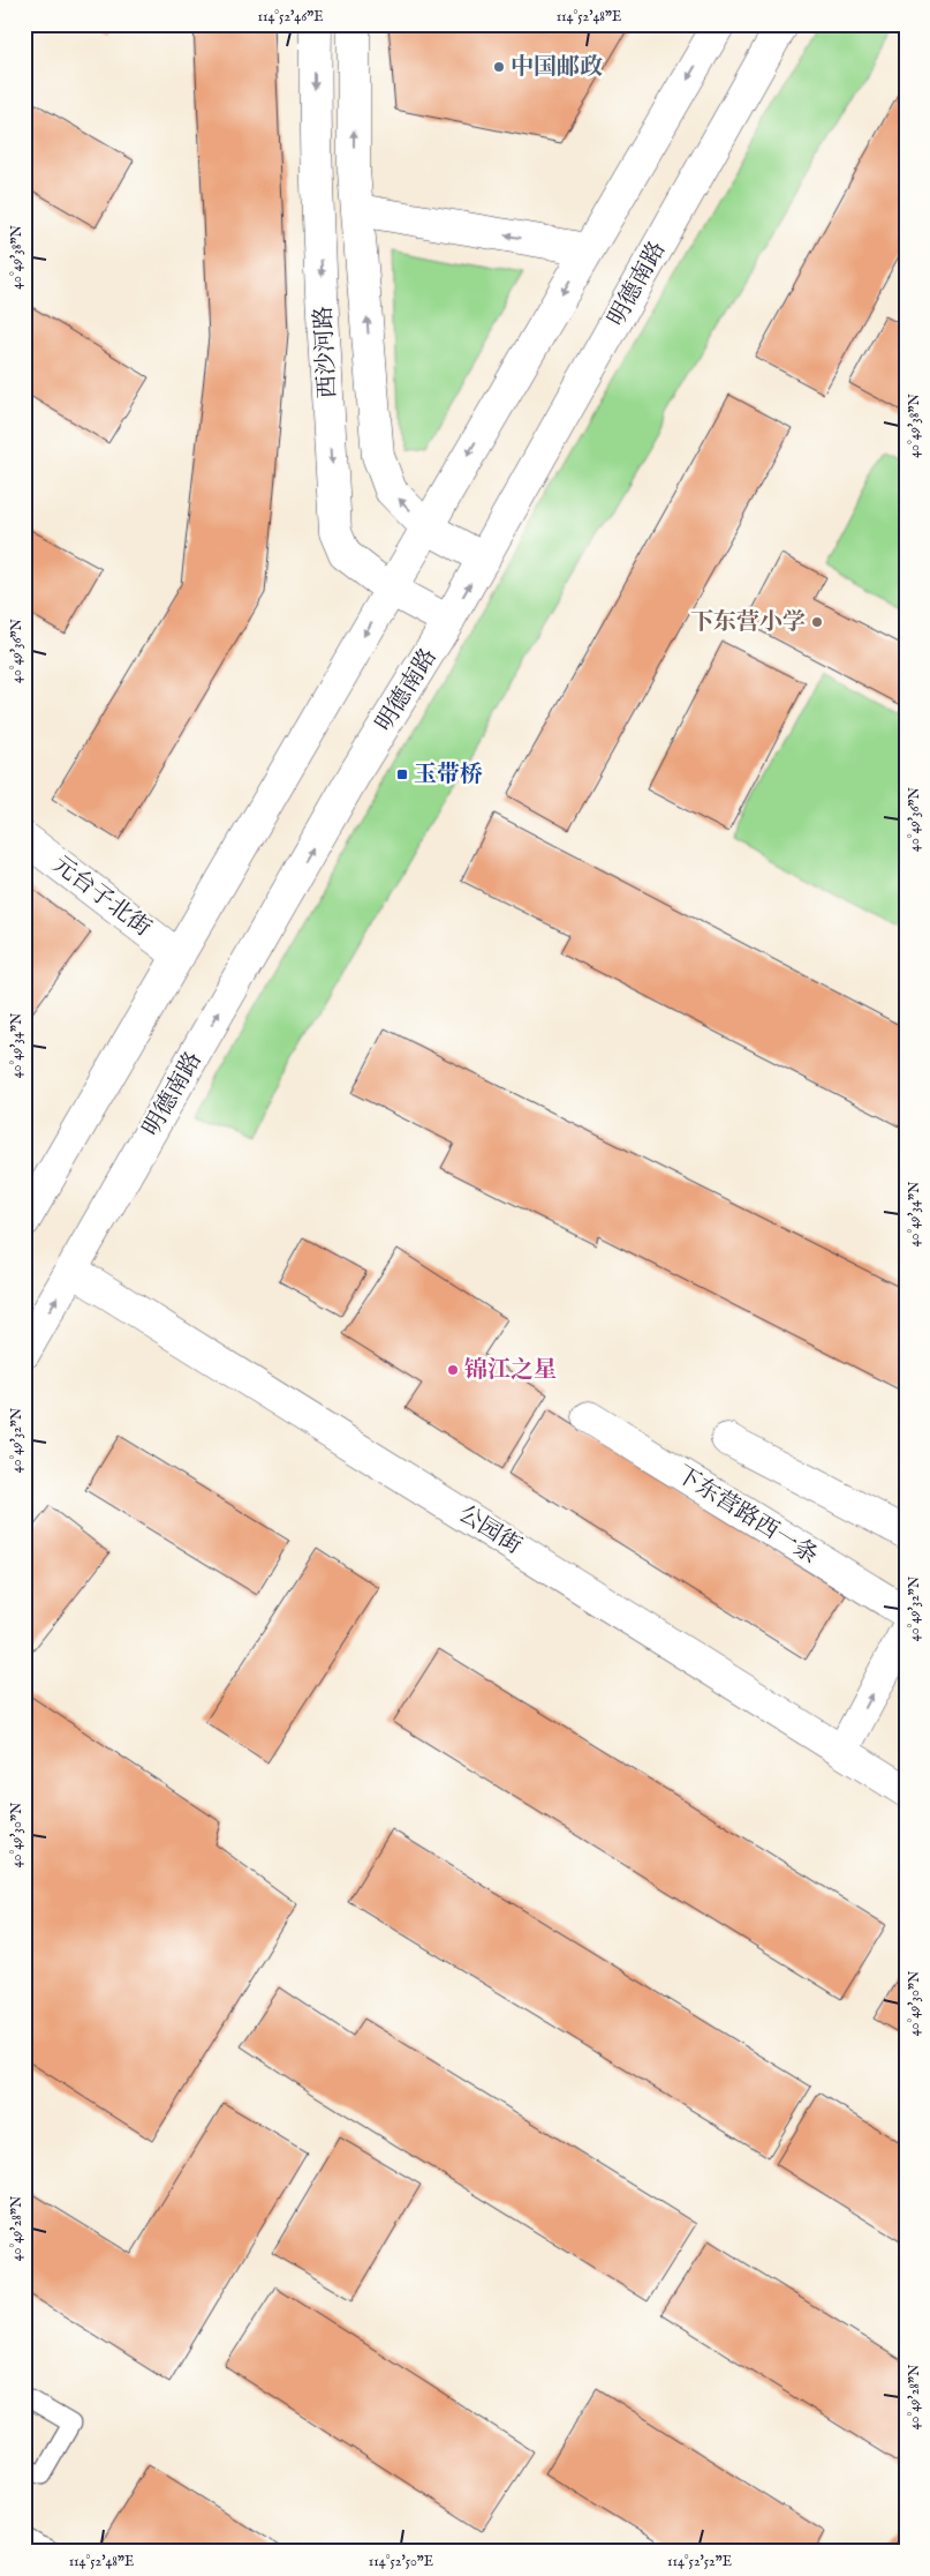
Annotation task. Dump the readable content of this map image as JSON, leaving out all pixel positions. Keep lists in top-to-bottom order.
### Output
{
  "streets": {
    "street": [
      "明德南路",
      "西沙河路",
      "元台子北街",
      "下东营路西一条",
      "公园街"
    ]
  },
  "crossings": [
    ["明德南路", "西沙河路"],
    ["明德南路", "公园街"]
  ],
  "places": {
    "other": ["中国邮政", "下东营小学", "锦江之星"],
    "transit": ["玉带桥"]
  },
  "coordinates": [
    "114°52'46\"E",
    "114°52'48\"E",
    "40°49'38\"N",
    "40°49'36\"N",
    "40°49'34\"N",
    "40°49'32\"N",
    "40°49'30\"N",
    "40°49'28\"N",
    "114°52'50\"E",
    "114°52'52\"E"
  ]
}
